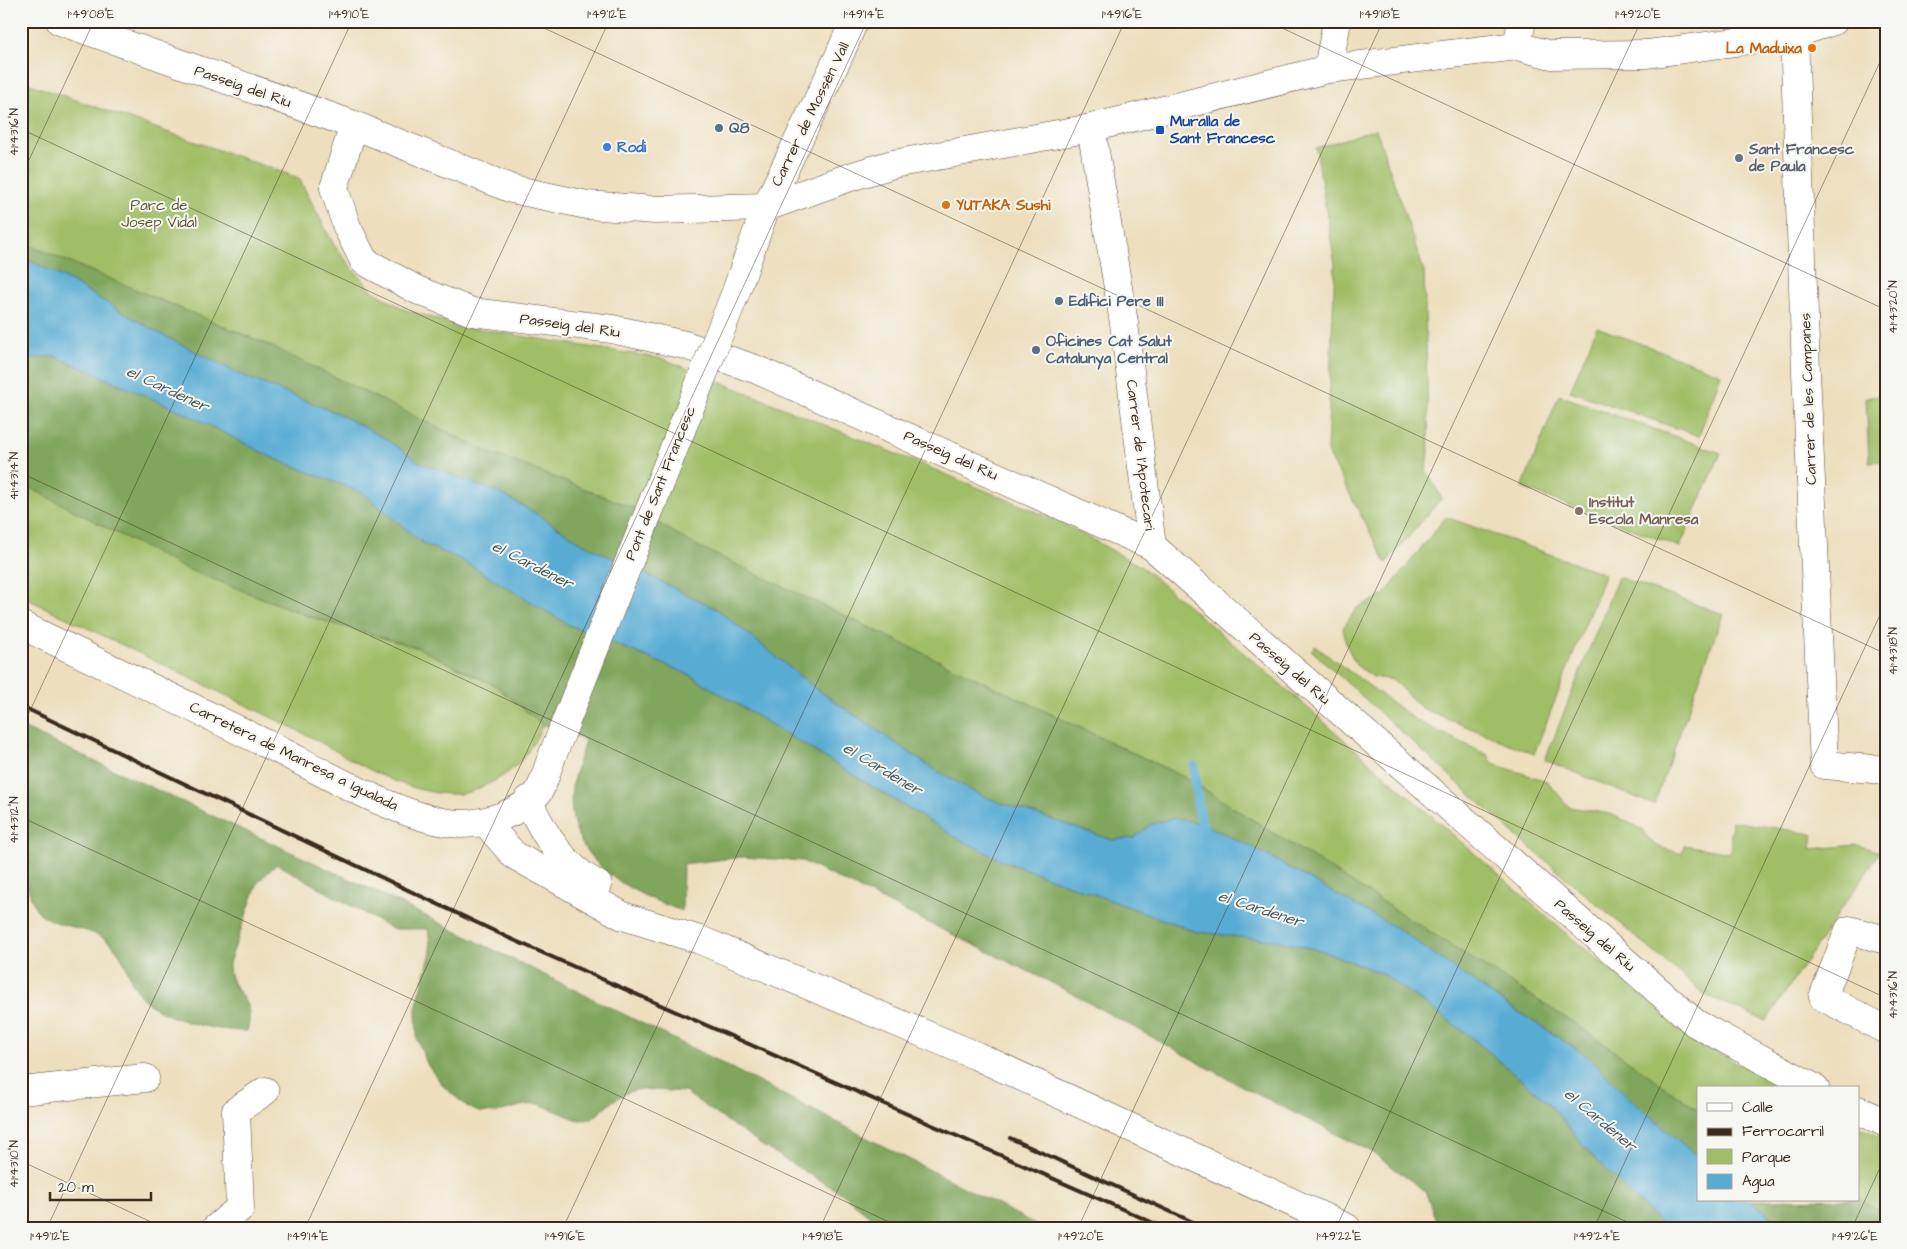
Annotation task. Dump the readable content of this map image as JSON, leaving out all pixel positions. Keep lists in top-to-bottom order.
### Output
{
  "streets": {
    "street": [
      "Passeig del Riu",
      "Carrer de Mossèn Vall",
      "Carrer de les Campanes",
      "Carrer de l'Apotecari",
      "Pont de Sant Francesc",
      "Carretera de Manresa a Igualada"
    ]
  },
  "crossings": [
    ["Passeig del Riu", "Carrer de l'Apotecari"],
    ["Carrer de Mossèn Vall", "Pont de Sant Francesc"],
    ["Pont de Sant Francesc", "Carretera de Manresa a Igualada"]
  ],
  "water": ["el Cardener"],
  "parks": ["Parc de Josep Vidal"],
  "places": {
    "other": [
      "La Maduixa",
      "Q8",
      "Rodi",
      "Sant Francesc de Paula",
      "YUTAKA Sushi",
      "Edifici Pere III",
      "Oficines Cat Salut Catalunya Central",
      "Institut Escola Manresa"
    ],
    "transit": ["Muralla de Sant Francesc"]
  },
  "legend": [
    "Calle",
    "Ferrocarril",
    "Parque",
    "Agua"
  ],
  "scale_bar": "20 m",
  "coordinates": [
    "1°49'08\"E",
    "1°49'10\"E",
    "1°49'12\"E",
    "1°49'14\"E",
    "1°49'16\"E",
    "1°49'18\"E",
    "1°49'20\"E",
    "41°43'16\"N",
    "41°43'20\"N",
    "41°43'14\"N",
    "41°43'18\"N",
    "41°43'12\"N",
    "41°43'10\"N",
    "1°49'22\"E",
    "1°49'24\"E",
    "1°49'26\"E"
  ]
}
